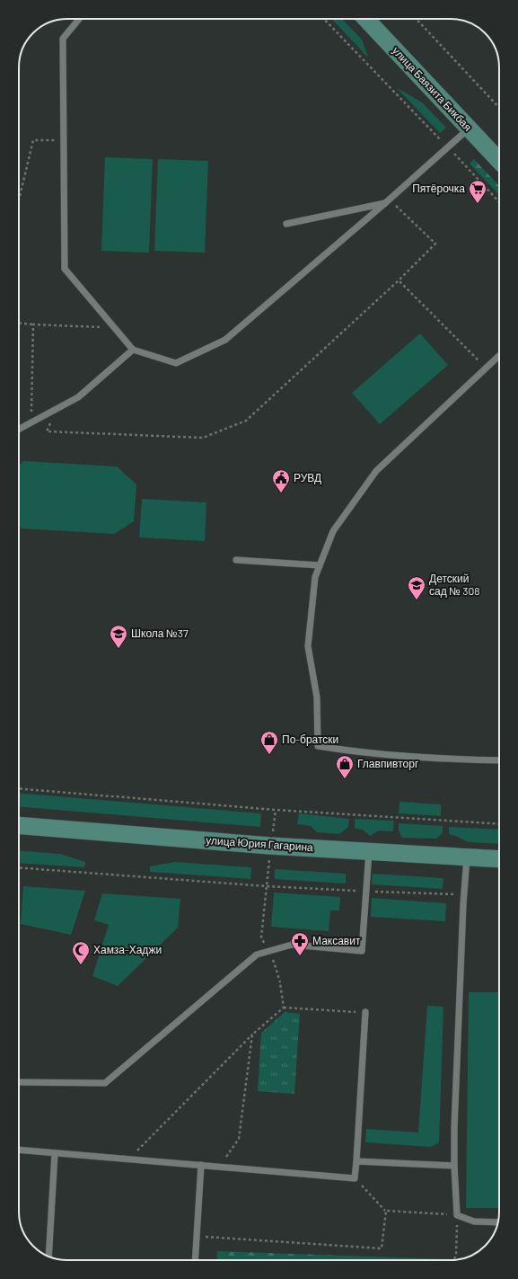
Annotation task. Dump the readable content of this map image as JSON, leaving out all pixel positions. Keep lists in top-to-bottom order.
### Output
{
  "streets": {
    "main road": ["улица Баязита Бикбая", "улица Юрия Гагарина"]
  },
  "places": {
    "supermarket": ["Пятёрочка"],
    "public building": ["РУВД"],
    "school or university": ["Детский сад № 308", "Школа №37"],
    "shop": ["По-братски", "Главпивторг"],
    "pharmacy": ["Максавит"],
    "mosque": ["Хамза-Хаджи"]
  }
}
